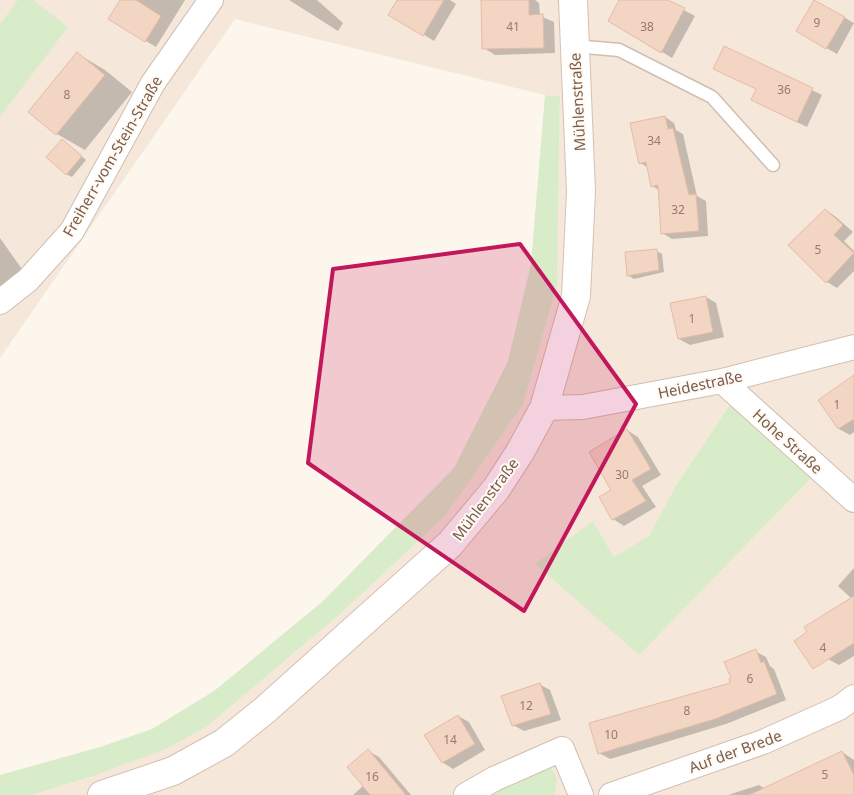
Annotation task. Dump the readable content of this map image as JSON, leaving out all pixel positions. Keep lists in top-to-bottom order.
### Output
{
  "streets": {
    "street": [
      "Mühlenstraße",
      "Freiherr-vom-Stein-Straße",
      "Heidestraße",
      "Hohe Straße",
      "Auf der Brede"
    ]
  },
  "crossings": [
    ["Mühlenstraße", "Heidestraße"],
    ["Heidestraße", "Hohe Straße"]
  ],
  "house_numbers": [
    "9",
    "41",
    "38",
    "36",
    "8",
    "34",
    "32",
    "5",
    "1",
    "1",
    "30",
    "4",
    "6",
    "12",
    "8",
    "10",
    "14",
    "5",
    "16"
  ]
}
